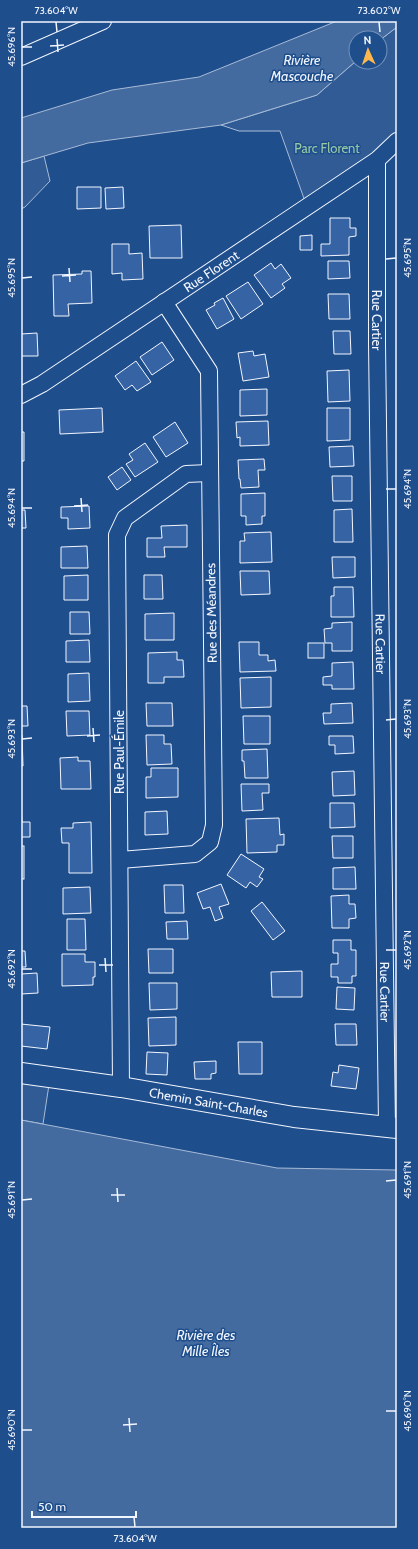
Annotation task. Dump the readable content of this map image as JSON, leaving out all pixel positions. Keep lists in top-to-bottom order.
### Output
{
  "streets": {
    "main road": ["Chemin Saint-Charles"],
    "street": [
      "Rue Florent",
      "Rue Cartier",
      "Rue des Méandres",
      "Rue Paul-Émile"
    ]
  },
  "crossings": [
    ["Rue Florent", "Rue Cartier"],
    ["Rue Florent", "Rue des Méandres"],
    ["Rue Cartier", "Chemin Saint-Charles"],
    ["Rue des Méandres", "Rue Paul-Émile"],
    ["Rue Paul-Émile", "Chemin Saint-Charles"]
  ],
  "water": ["Rivière Mascouche", "Rivière des Mille Îles"],
  "parks": ["Parc Florent"],
  "scale_bar": "50 m",
  "north": "top",
  "coordinates": [
    "73.604°W",
    "73.602°W",
    "45.696°N",
    "45.695°N",
    "45.694°N",
    "45.693°N",
    "45.692°N",
    "45.691°N",
    "45.690°N"
  ]
}
